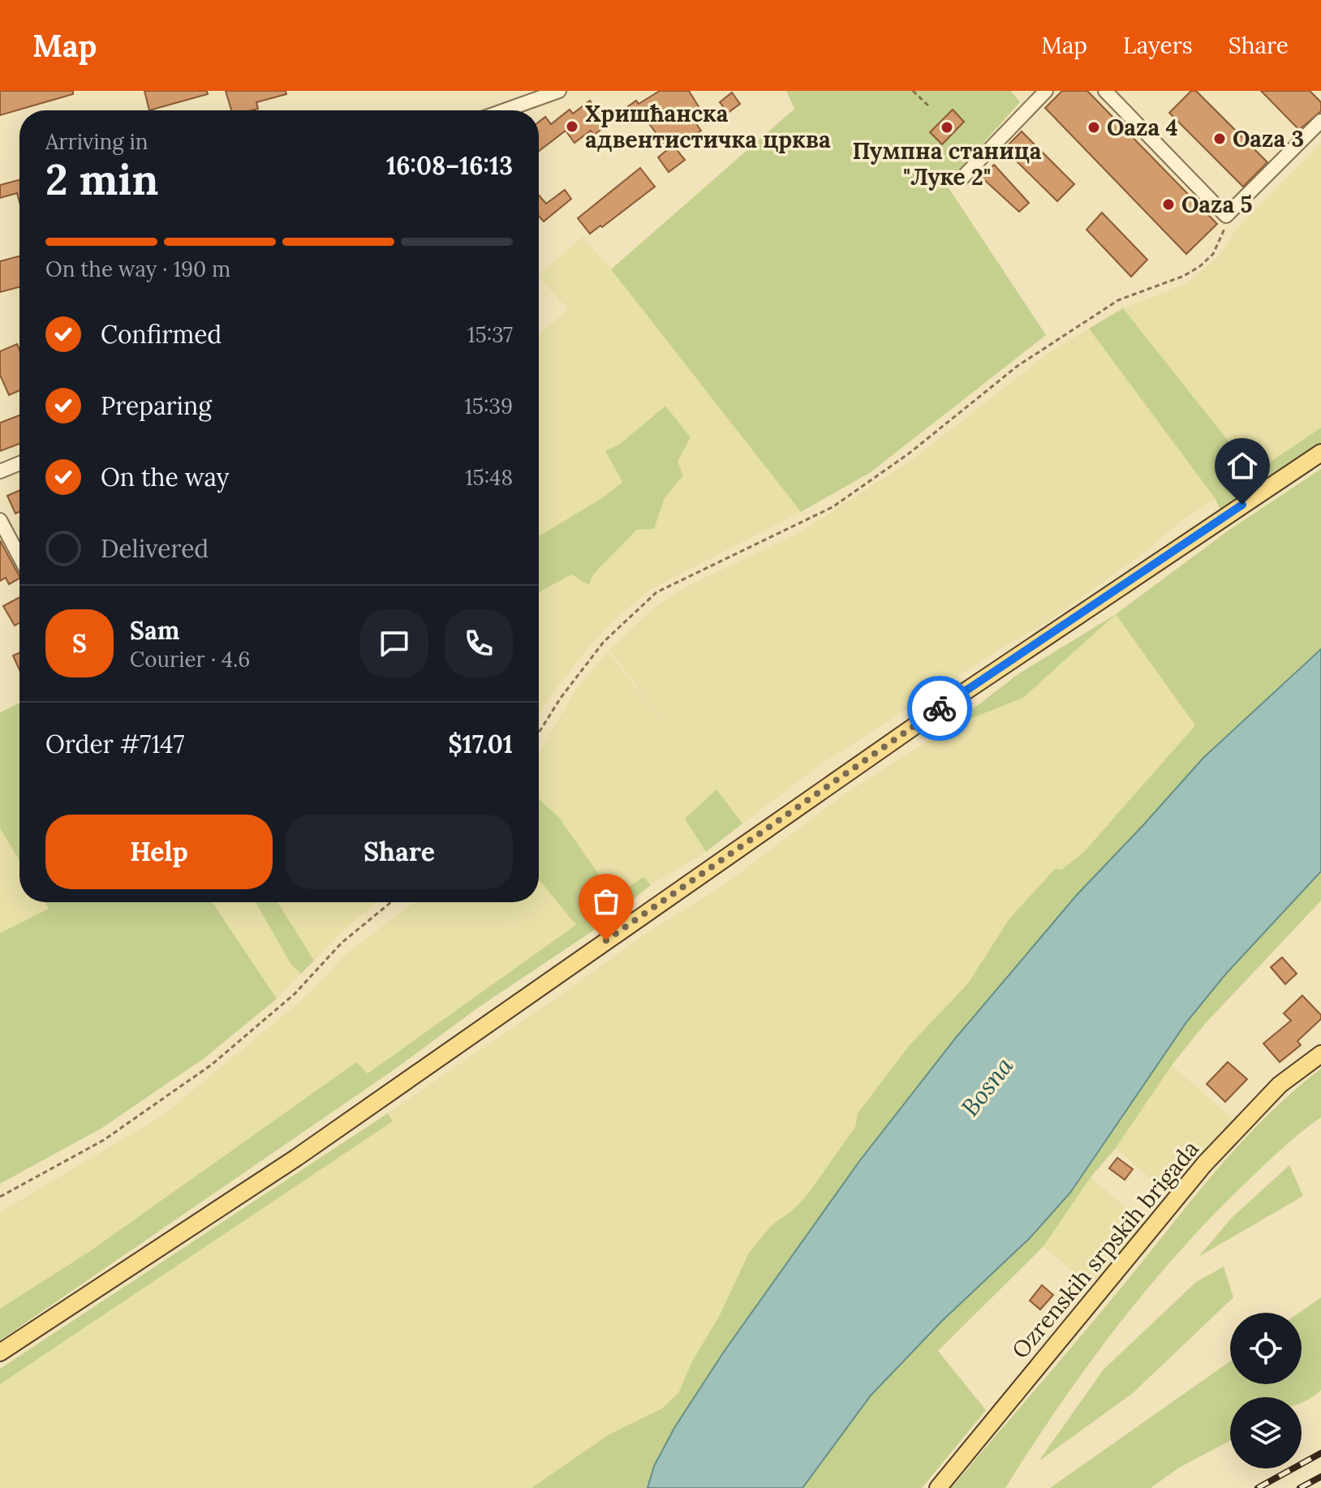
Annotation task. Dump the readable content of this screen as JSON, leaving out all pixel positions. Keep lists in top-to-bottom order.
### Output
{
  "streets": {
    "main road": ["Ozrenskih srpskih brigada"]
  },
  "water": ["Bosna"],
  "places": [
    "Хришћанска адвентистичка црква",
    "Пумпна станица \"Луке 2\"",
    "Oaza 4",
    "Oaza 3",
    "Oaza 5"
  ],
  "page": {
    "header": "Map",
    "nav": ["Map", "Layers", "Share"],
    "heading": ["2 min", "Arriving in", "16:08–16:13"],
    "panel": [
      "Sam",
      "Courier · 4.6",
      "Order #7147",
      "$17.01"
    ],
    "bar": "On the way · 190 m",
    "list": [
      ["Confirmed", "15:37"],
      ["Preparing", "15:39"],
      ["On the way", "15:48"],
      "Delivered"
    ],
    "round": "S",
    "buttons": ["Help", "Share"]
  }
}
